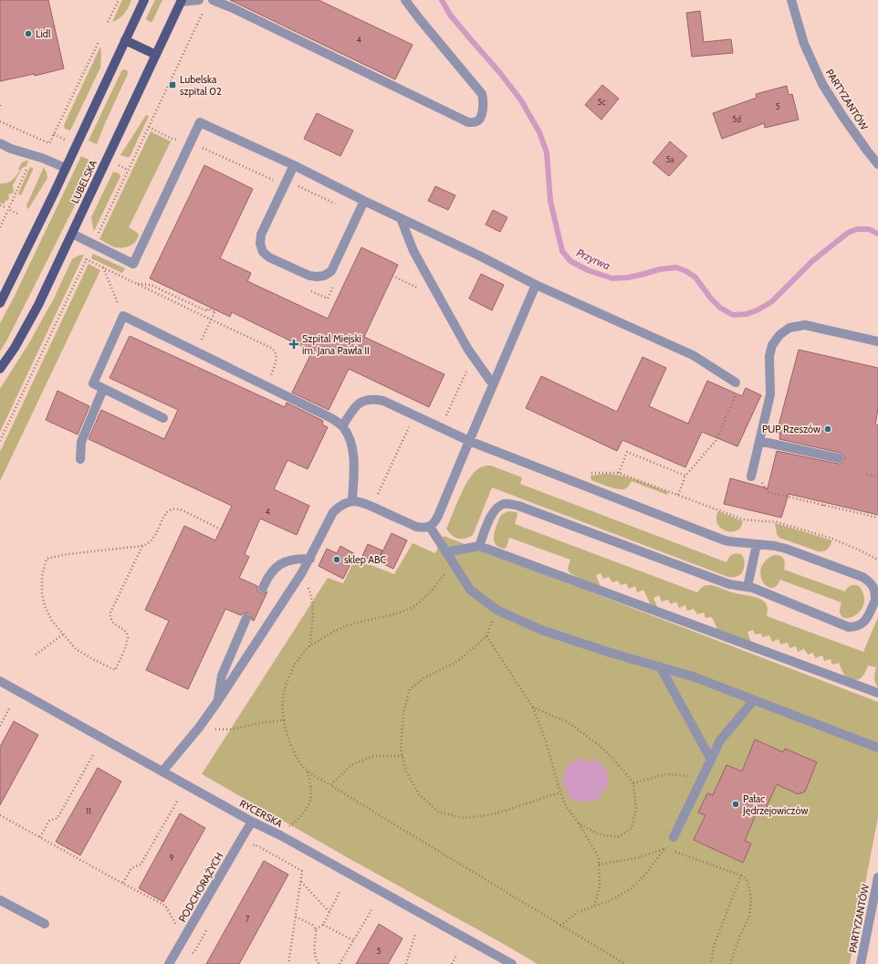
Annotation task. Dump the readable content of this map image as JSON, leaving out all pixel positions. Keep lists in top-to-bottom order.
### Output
{
  "streets": {
    "main road": ["LUBELSKA"],
    "street": ["PARTYZANTÓW", "RYCERSKA", "PODCHORĄŻYCH"]
  },
  "crossings": [
    ["RYCERSKA", "PODCHORĄŻYCH"]
  ],
  "water": ["Przyrwa"],
  "places": {
    "other": [
      "Lidl",
      "PUP Rzeszów",
      "sklep ABC",
      "Pałac Jędrzejowiczów"
    ],
    "transit": ["Lubelska szpital 02"],
    "health": ["Szpital Miejski im. Jana Pawła II"]
  },
  "house_numbers": [
    "4",
    "5c",
    "5",
    "5d",
    "5a",
    "4",
    "11",
    "9",
    "7",
    "5"
  ]
}
